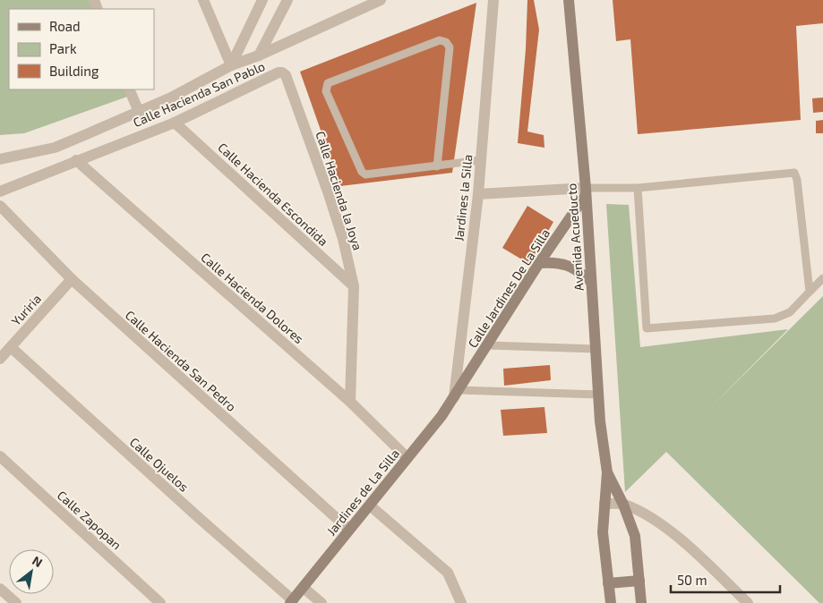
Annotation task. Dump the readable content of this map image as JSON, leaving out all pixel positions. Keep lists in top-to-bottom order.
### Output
{
  "streets": {
    "street": [
      "Calle Hacienda San Pablo",
      "Calle Hacienda la Joya",
      "Calle Hacienda Escondida",
      "Jardines la Silla",
      "Avenida Acueducto",
      "Calle Jardines De La Silla",
      "Calle Hacienda Dolores",
      "Yuriria",
      "Calle Hacienda San Pedro",
      "Calle Ojuelos",
      "Jardines de La Silla",
      "Calle Zapopan"
    ]
  },
  "crossings": [
    ["Calle Hacienda San Pablo", "Calle Hacienda la Joya"],
    ["Calle Hacienda San Pablo", "Calle Hacienda Escondida"],
    ["Calle Hacienda San Pablo", "Calle Hacienda Dolores"],
    ["Calle Hacienda la Joya", "Calle Hacienda Escondida"],
    ["Calle Hacienda la Joya", "Calle Hacienda Dolores"],
    ["Jardines la Silla", "Calle Jardines De La Silla"],
    ["Jardines la Silla", "Jardines de La Silla"],
    ["Avenida Acueducto", "Calle Jardines De La Silla"],
    ["Calle Jardines De La Silla", "Jardines de La Silla"],
    ["Calle Hacienda Dolores", "Jardines de La Silla"],
    ["Yuriria", "Calle Hacienda San Pedro"],
    ["Yuriria", "Calle Ojuelos"],
    ["Calle Hacienda San Pedro", "Jardines de La Silla"],
    ["Calle Ojuelos", "Jardines de La Silla"]
  ],
  "legend": ["Road", "Park", "Building"],
  "scale_bar": "50 m",
  "north": "top right"
}
